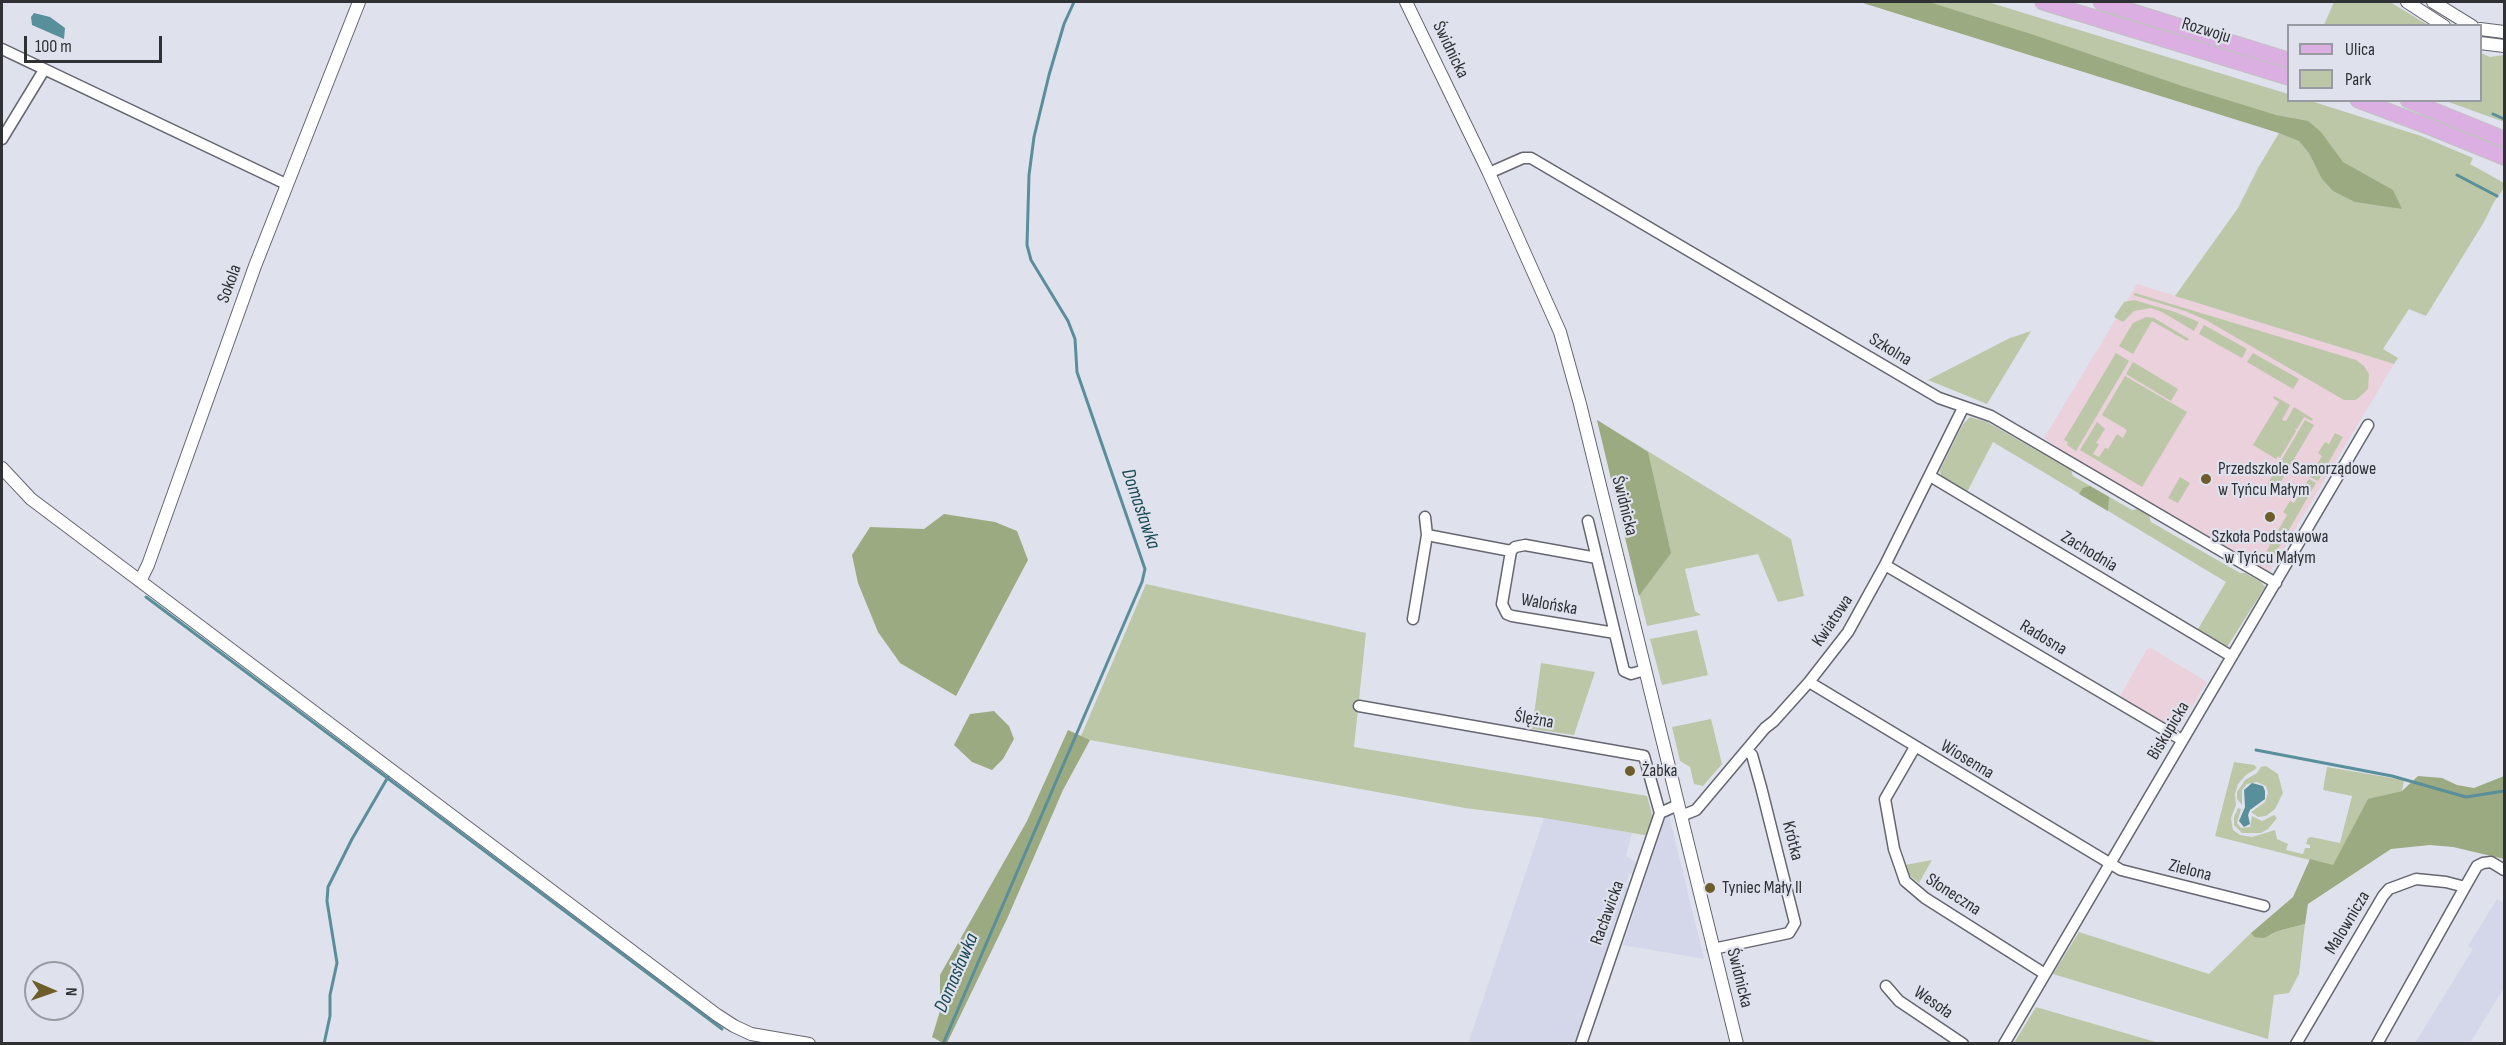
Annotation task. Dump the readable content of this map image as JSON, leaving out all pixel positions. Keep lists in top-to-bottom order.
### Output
{
  "streets": {
    "main road": ["Rozwoju"],
    "street": [
      "Świdnicka",
      "Sokola",
      "Szkolna",
      "Zachodnia",
      "Walońska",
      "Kwiatowa",
      "Radosna",
      "Ślężna",
      "Biskupicka",
      "Wiosenna",
      "Krótka",
      "Zielona",
      "Słoneczna",
      "Racławicka",
      "Malownicza",
      "Wesoła"
    ]
  },
  "crossings": [
    ["Świdnicka", "Szkolna"],
    ["Świdnicka", "Kwiatowa"],
    ["Świdnicka", "Krótka"],
    ["Szkolna", "Kwiatowa"],
    ["Szkolna", "Biskupicka"],
    ["Zachodnia", "Kwiatowa"],
    ["Zachodnia", "Biskupicka"],
    ["Kwiatowa", "Radosna"],
    ["Kwiatowa", "Wiosenna"],
    ["Kwiatowa", "Krótka"],
    ["Radosna", "Biskupicka"],
    ["Ślężna", "Racławicka"],
    ["Biskupicka", "Wiosenna"],
    ["Biskupicka", "Zielona"],
    ["Biskupicka", "Słoneczna"],
    ["Wiosenna", "Zielona"],
    ["Wiosenna", "Słoneczna"]
  ],
  "water": ["Domasławka"],
  "places": [
    "Przedszkole Samorządowe w Tyńcu Małym",
    "Szkoła Podstawowa w Tyńcu Małym",
    "Żabka",
    "Tyniec Mały II"
  ],
  "legend": ["Ulica", "Park"],
  "scale_bar": "100 m",
  "north": "right"
}
